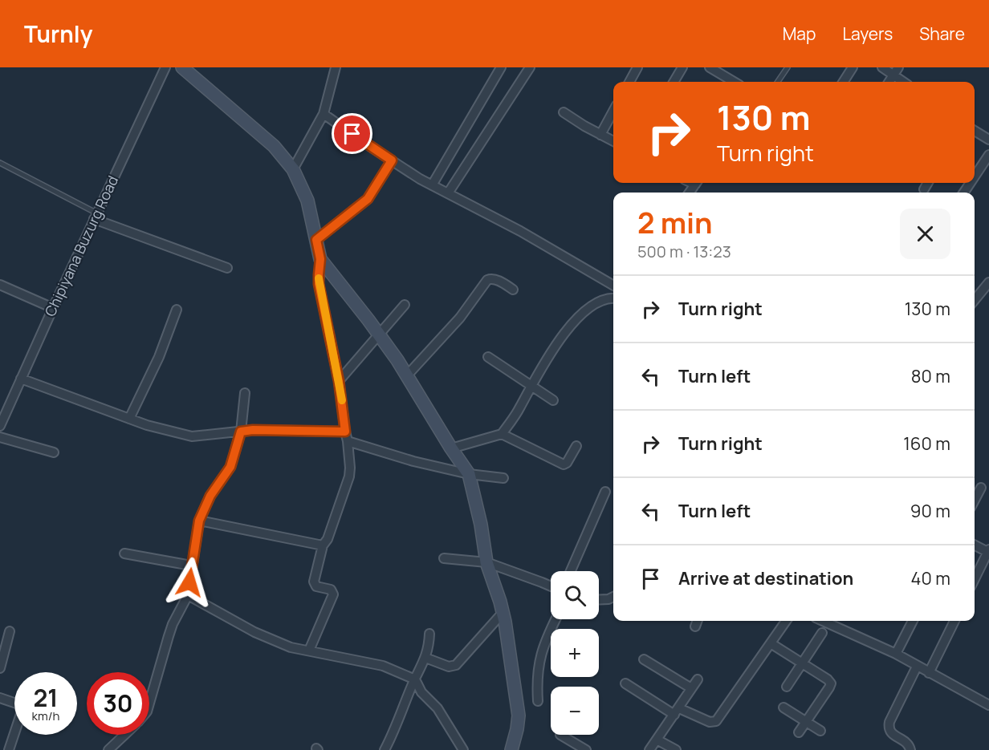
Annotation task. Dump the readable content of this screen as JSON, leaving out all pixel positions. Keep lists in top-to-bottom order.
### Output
{
  "streets": {
    "street": ["Chipiyana Buzurg Road"]
  },
  "page": {
    "header": "Turnly",
    "nav": ["Map", "Layers", "Share"],
    "turn": ["130 m", "Turn right"],
    "heading": ["2 min", "500 m · 13:23"],
    "list": [
      {
        "name": "Turn right",
        "value": "130 m"
      },
      {
        "name": "Turn left",
        "value": "80 m"
      },
      {
        "name": "Turn right",
        "value": "160 m"
      },
      {
        "name": "Turn left",
        "value": "90 m"
      },
      {
        "name": "Arrive at destination",
        "value": "40 m"
      }
    ],
    "map_buttons": ["+", "−"],
    "speed": "21 km/h",
    "limit": "30"
  }
}
